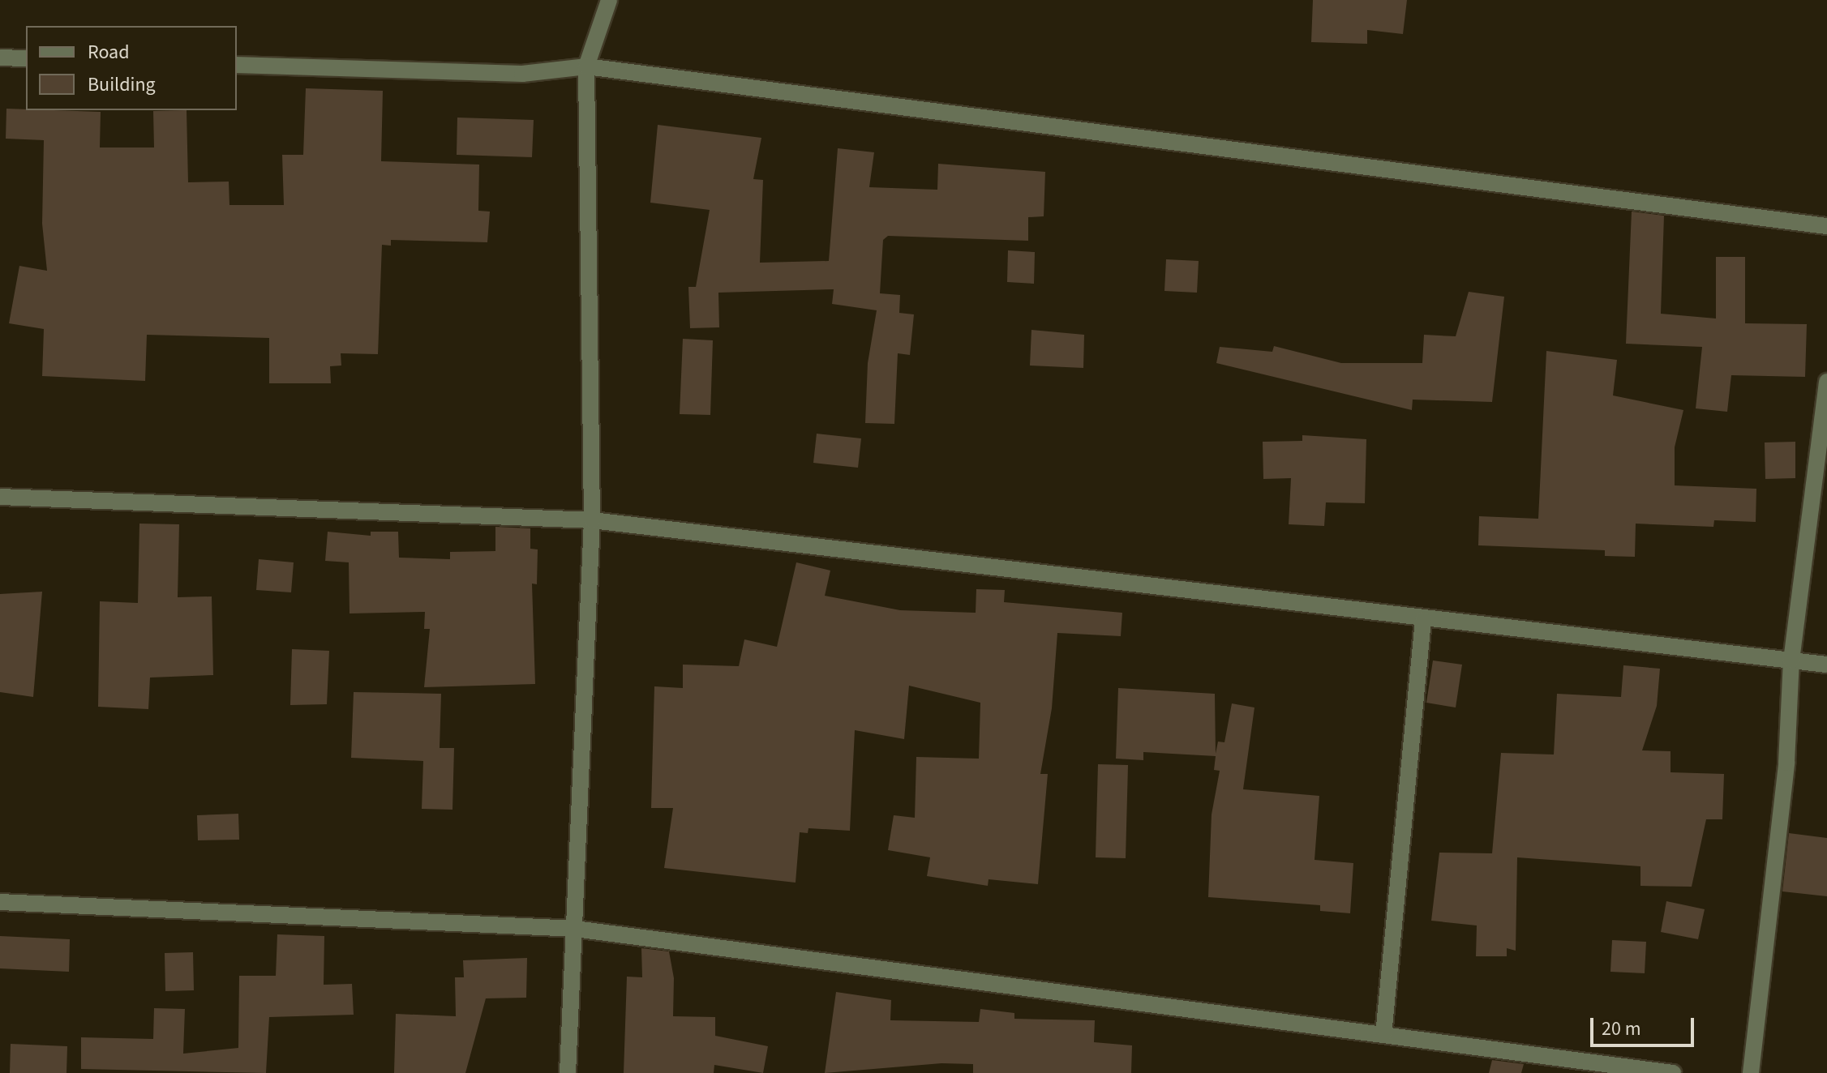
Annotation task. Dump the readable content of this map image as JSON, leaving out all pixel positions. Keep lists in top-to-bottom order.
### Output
{
  "legend": ["Road", "Building"],
  "scale_bar": "20 m"
}
